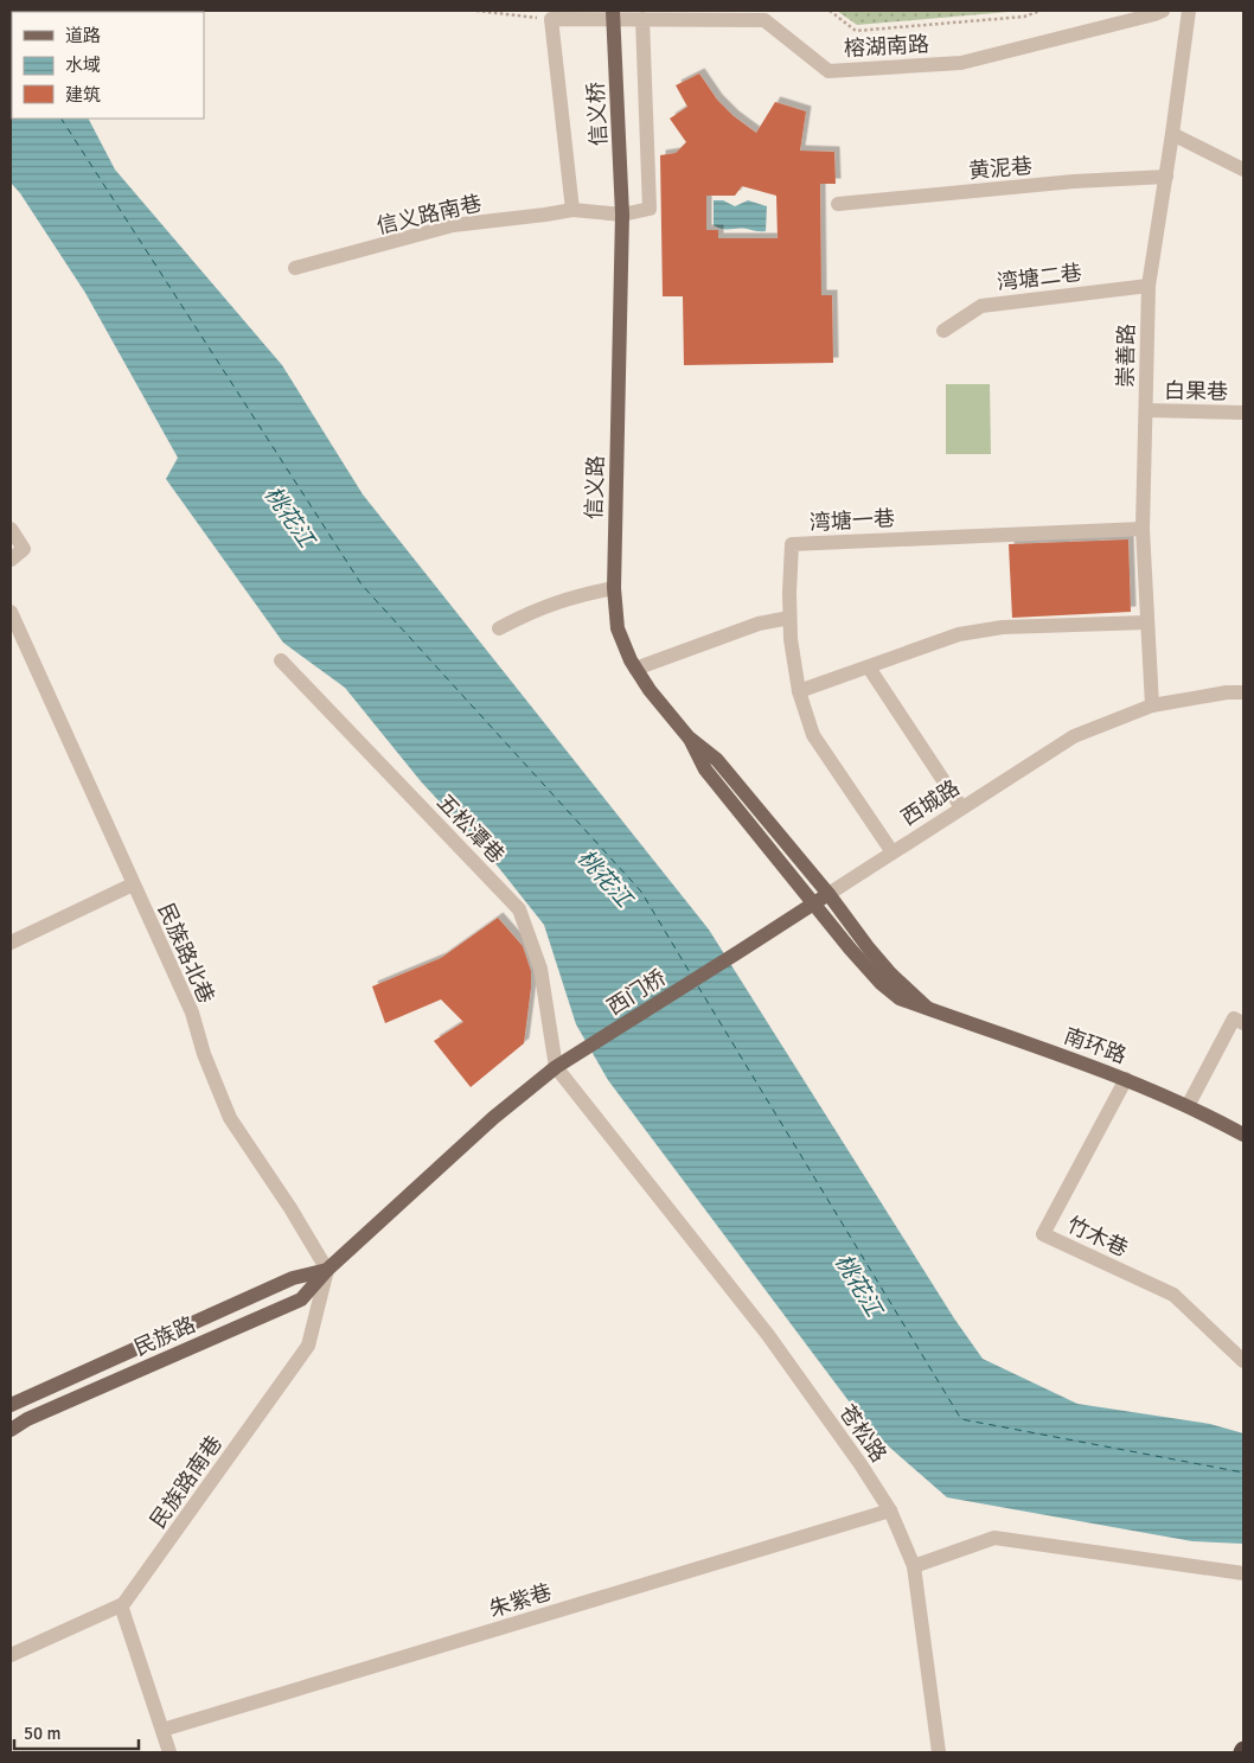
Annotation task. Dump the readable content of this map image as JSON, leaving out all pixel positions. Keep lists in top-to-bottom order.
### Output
{
  "streets": {
    "main road": [
      "信义桥",
      "信义路",
      "西城路",
      "西门桥",
      "南环路",
      "民族路"
    ],
    "street": [
      "榕湖南路",
      "黄泥巷",
      "信义路南巷",
      "湾塘二巷",
      "崇善路",
      "白果巷",
      "湾塘一巷",
      "五松潭巷",
      "民族路北巷",
      "竹木巷",
      "苍松路",
      "民族路南巷",
      "朱紫巷"
    ]
  },
  "crossings": [
    ["榕湖南路", "信义路南巷"],
    ["信义桥", "信义路南巷"],
    ["信义桥", "信义路"],
    ["黄泥巷", "崇善路"],
    ["信义路南巷", "信义路"],
    ["湾塘二巷", "崇善路"],
    ["崇善路", "白果巷"],
    ["崇善路", "湾塘一巷"],
    ["崇善路", "西城路"],
    ["信义路", "南环路"],
    ["湾塘一巷", "西城路"],
    ["西城路", "西门桥"],
    ["西城路", "南环路"],
    ["五松潭巷", "西门桥"],
    ["五松潭巷", "民族路"],
    ["五松潭巷", "苍松路"],
    ["民族路北巷", "民族路"],
    ["民族路北巷", "民族路南巷"],
    ["西门桥", "民族路"],
    ["西门桥", "苍松路"],
    ["南环路", "竹木巷"],
    ["民族路", "苍松路"],
    ["民族路", "民族路南巷"],
    ["苍松路", "朱紫巷"]
  ],
  "water": ["桃花江"],
  "legend": ["道路", "水域", "建筑"],
  "scale_bar": "50 m"
}
